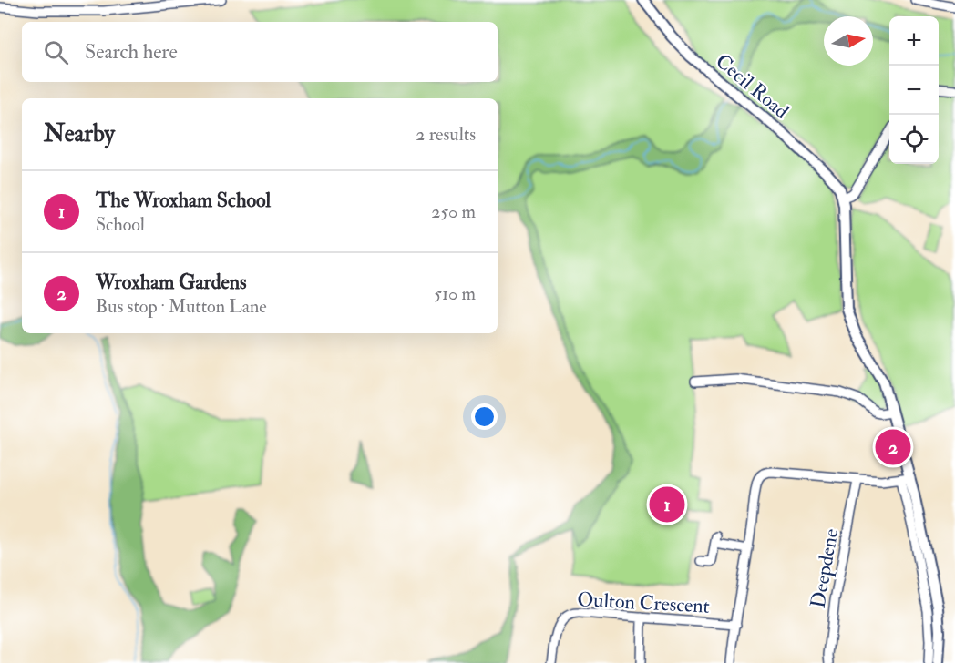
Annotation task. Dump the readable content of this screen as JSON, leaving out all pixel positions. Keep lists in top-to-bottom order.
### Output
{
  "streets": {
    "main road": ["Cecil Road"],
    "street": ["Deepdene", "Oulton Crescent"]
  },
  "north": "right",
  "page": {
    "map_buttons": ["+", "−"],
    "search": "Search here",
    "heading": ["Nearby", "2 results"],
    "list": [
      {
        "mark": "1",
        "name": "The Wroxham School",
        "note": "School",
        "value": "250 m"
      },
      {
        "mark": "2",
        "name": "Wroxham Gardens",
        "note": "Bus stop · Mutton Lane",
        "value": "510 m"
      }
    ],
    "pins": ["2", "1"]
  }
}
